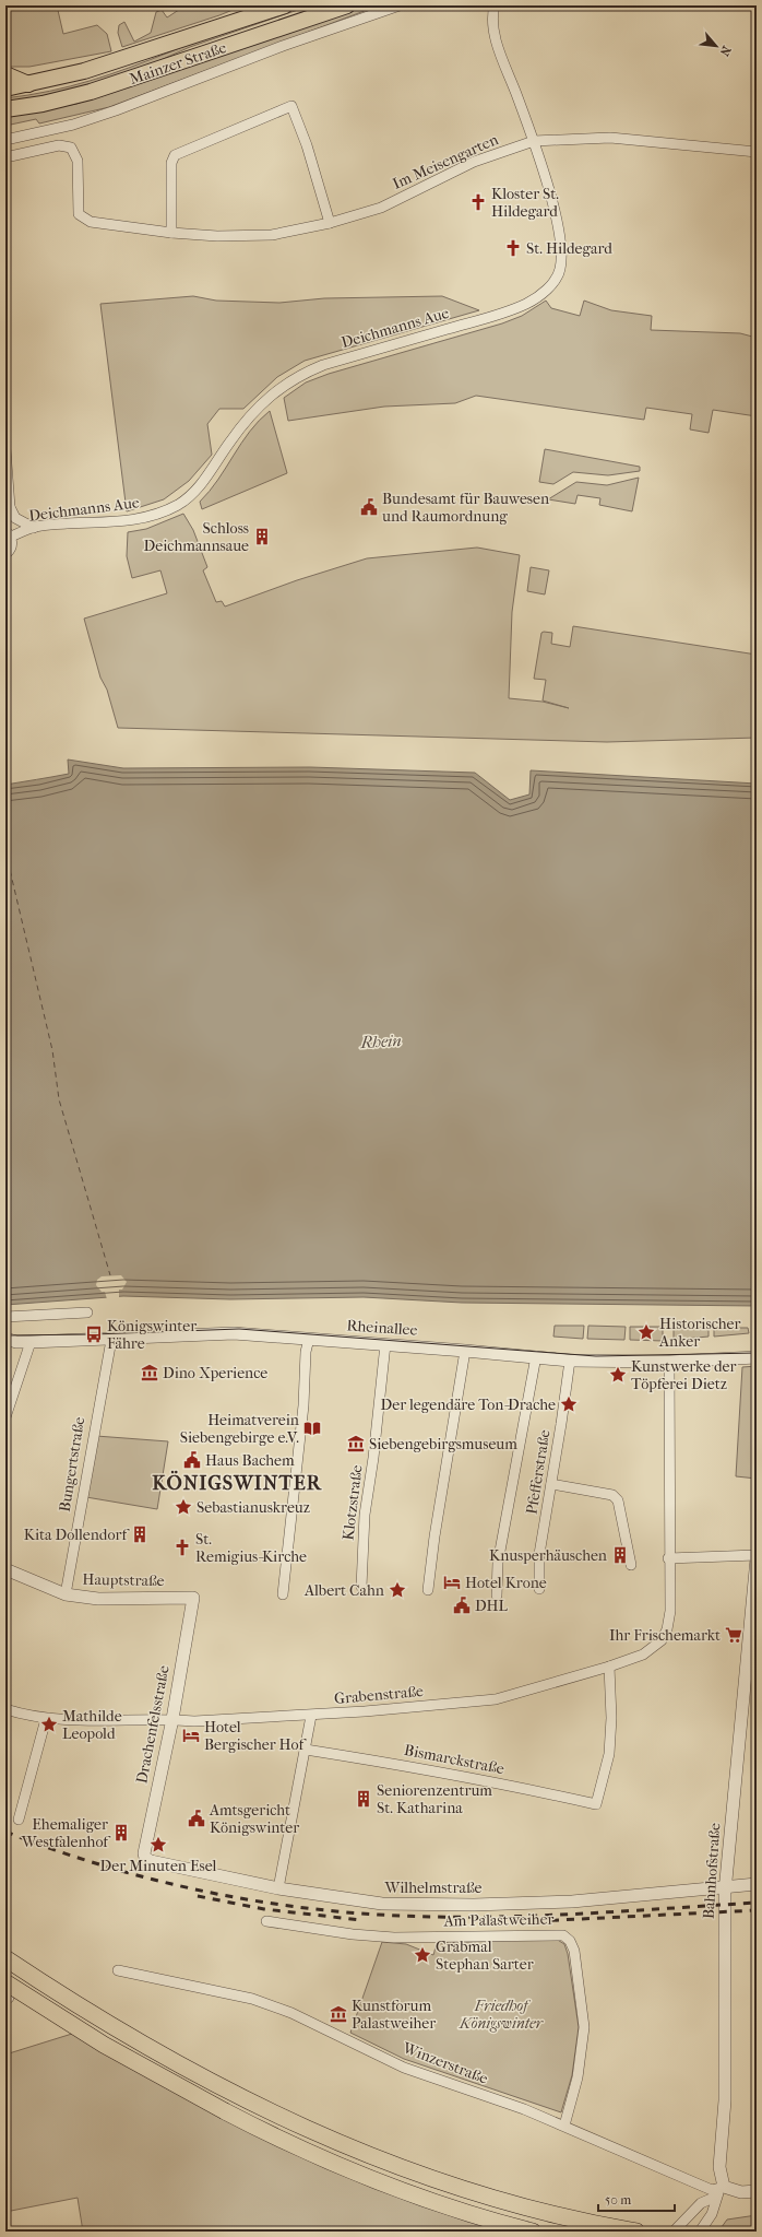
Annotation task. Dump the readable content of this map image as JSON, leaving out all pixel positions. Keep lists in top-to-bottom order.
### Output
{
  "streets": {
    "main road": ["Mainzer Straße"],
    "street": [
      "Im Meisengarten",
      "Deichmanns Aue",
      "Rheinallee",
      "Bungertstraße",
      "Pfefferstraße",
      "Klotzstraße",
      "Hauptstraße",
      "Grabenstraße",
      "Drachenfelsstraße",
      "Bismarckstraße",
      "Bahnhofstraße",
      "Wilhelmstraße",
      "Am Palastweiher",
      "Winzerstraße"
    ]
  },
  "crossings": [
    ["Im Meisengarten", "Deichmanns Aue"],
    ["Rheinallee", "Bungertstraße"],
    ["Rheinallee", "Pfefferstraße"],
    ["Rheinallee", "Klotzstraße"],
    ["Rheinallee", "Grabenstraße"],
    ["Bungertstraße", "Hauptstraße"],
    ["Hauptstraße", "Drachenfelsstraße"],
    ["Grabenstraße", "Drachenfelsstraße"],
    ["Grabenstraße", "Bismarckstraße"],
    ["Drachenfelsstraße", "Wilhelmstraße"],
    ["Bahnhofstraße", "Wilhelmstraße"],
    ["Bahnhofstraße", "Winzerstraße"],
    ["Am Palastweiher", "Winzerstraße"]
  ],
  "districts": ["KÖNIGSWINTER"],
  "water": ["Rhein"],
  "parks": ["Friedhof Königswinter"],
  "places": {
    "church": ["Kloster St. Hildegard", "St. Hildegard", "St. Remigius-Kirche"],
    "public building": [
      "Bundesamt für Bauwesen und Raumordnung",
      "Haus Bachem",
      "DHL",
      "Amtsgericht Königswinter"
    ],
    "building": [
      "Schloss Deichmannsaue",
      "Kita Dollendorf",
      "Knusperhäuschen",
      "Seniorenzentrum St. Katharina",
      "Ehemaliger Westfalenhof"
    ],
    "place": [
      "Historischer Anker",
      "Kunstwerke der Töpferei Dietz",
      "Der legendäre Ton-Drache",
      "Sebastianuskreuz",
      "Albert Cahn",
      "Mathilde Leopold",
      "Der Minuten Esel",
      "Grabmal Stephan Sarter"
    ],
    "bus stop": ["Königswinter Fähre"],
    "museum": ["Dino Xperience", "Siebengebirgsmuseum", "Kunstforum Palastweiher"],
    "library": ["Heimatverein Siebengebirge e.V."],
    "hotel": ["Hotel Krone", "Hotel Bergischer Hof"],
    "supermarket": ["Ihr Frischemarkt"]
  },
  "scale_bar": "50 m",
  "north": "bottom right"
}
